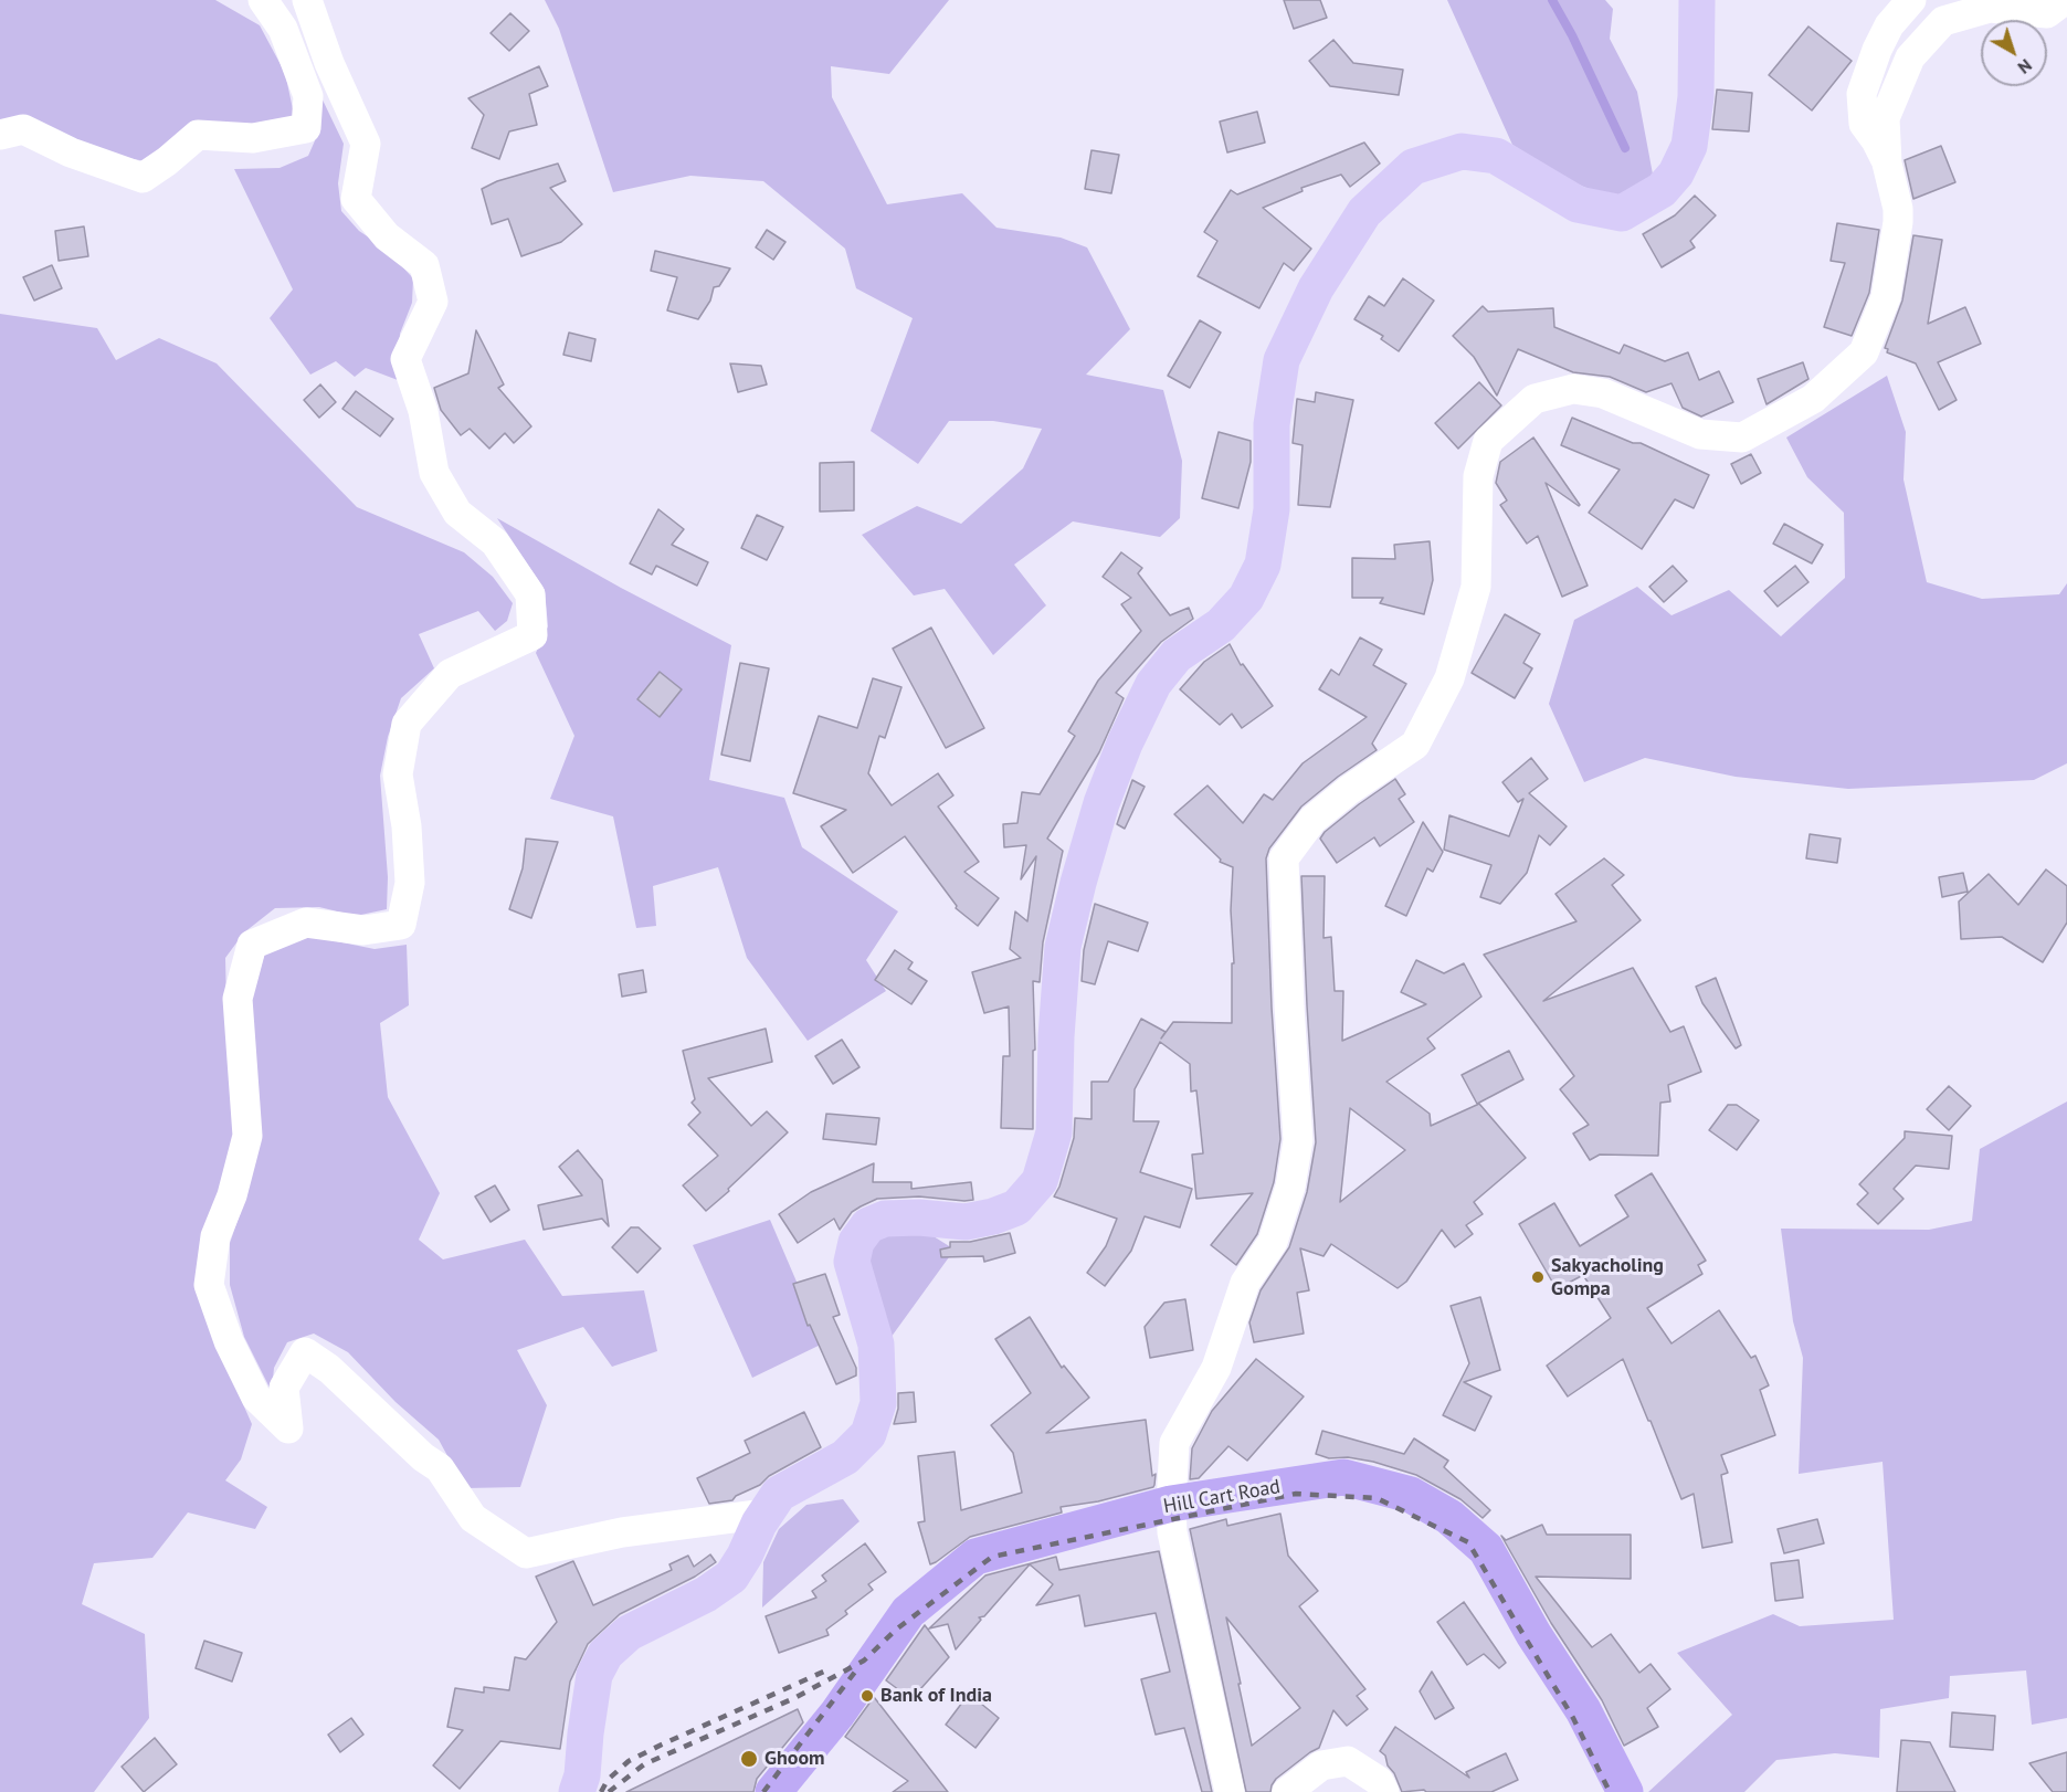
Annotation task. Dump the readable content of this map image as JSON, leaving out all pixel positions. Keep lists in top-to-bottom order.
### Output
{
  "streets": {
    "highway": ["Hill Cart Road"]
  },
  "places": ["Sakyacholing Gompa", "Bank of India", "Ghoom"],
  "north": "bottom right"
}
